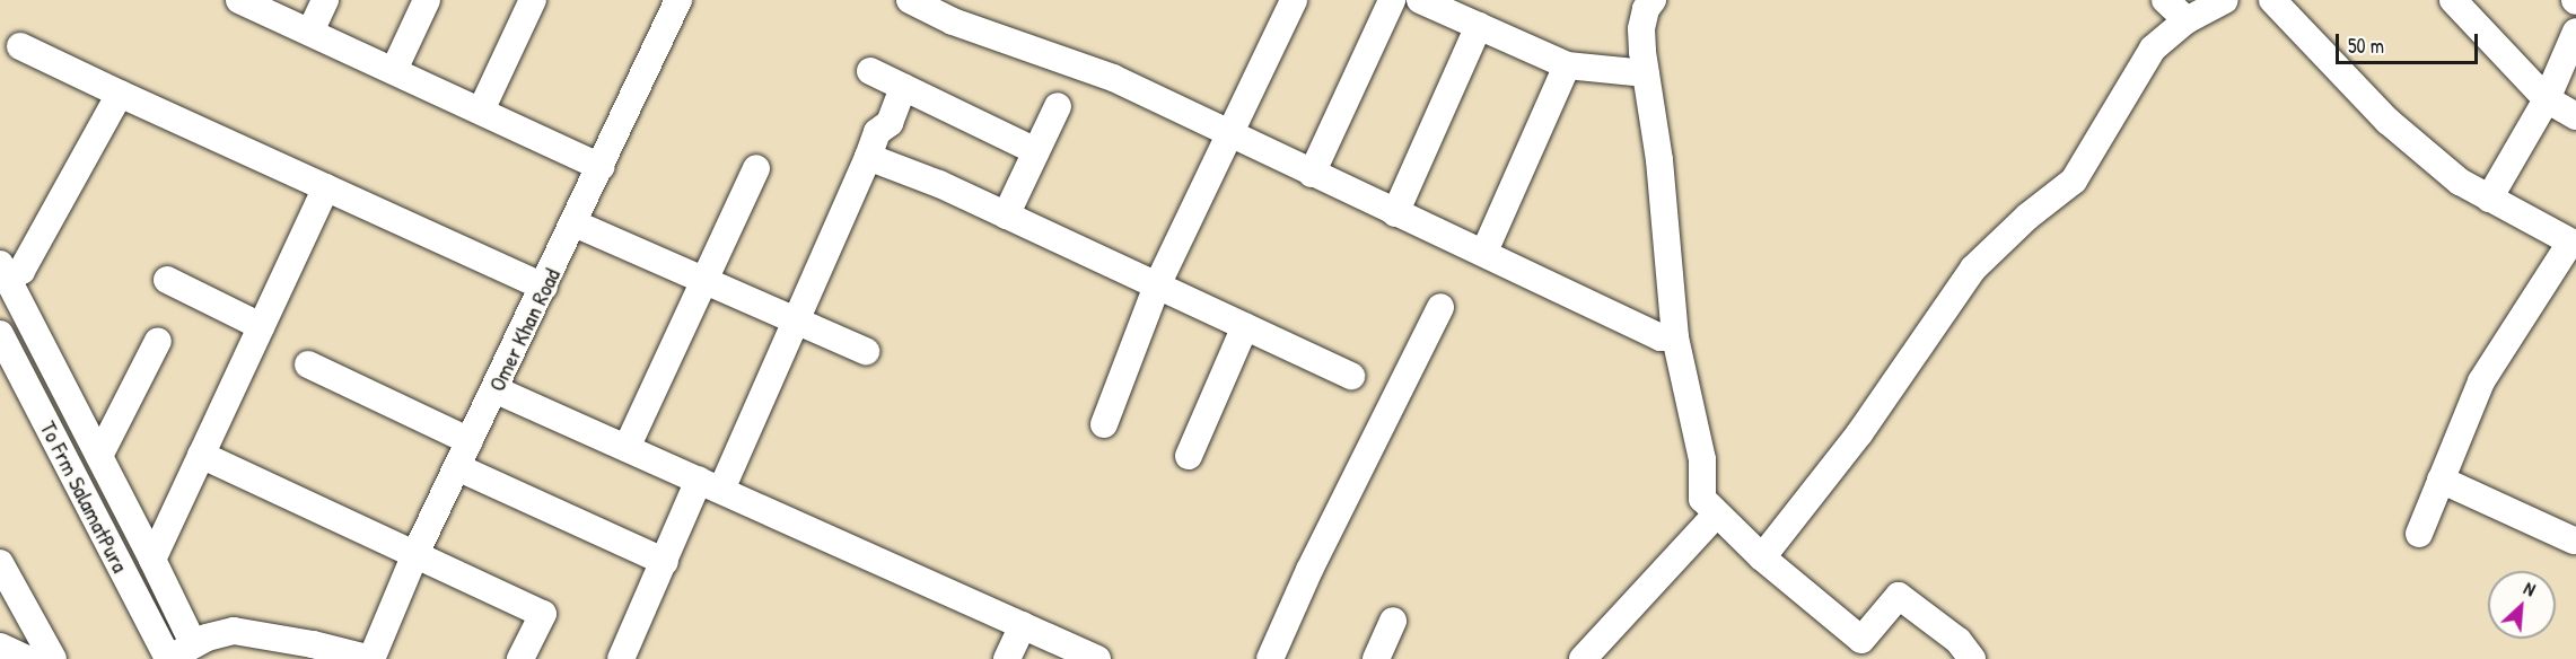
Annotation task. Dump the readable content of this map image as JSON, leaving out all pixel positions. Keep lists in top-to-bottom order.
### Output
{
  "streets": {
    "street": ["Omer Khan Road", "To Frm SalamatPura"]
  },
  "scale_bar": "50 m",
  "north": "top right"
}
